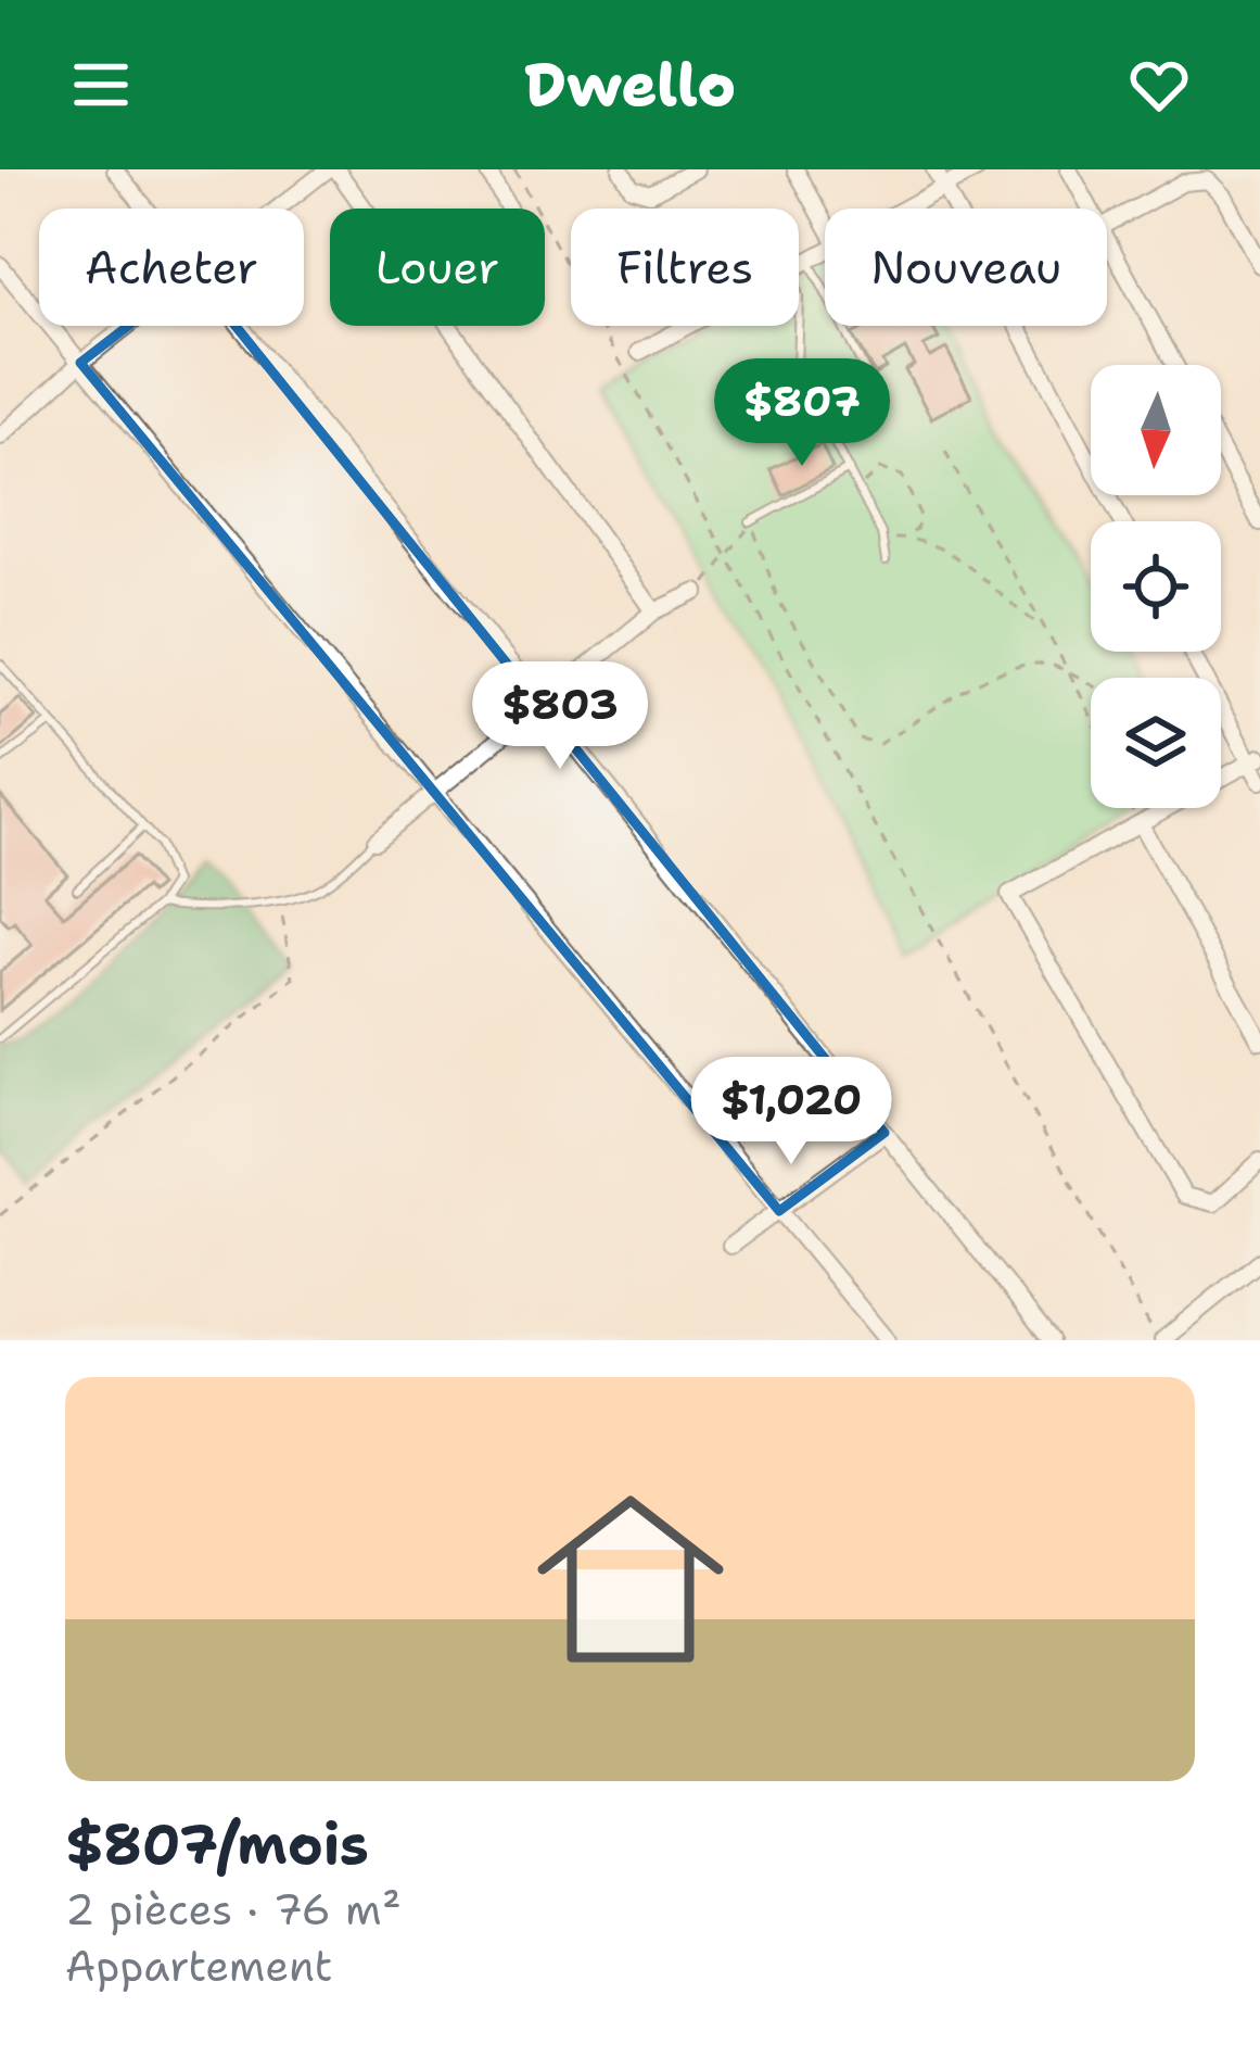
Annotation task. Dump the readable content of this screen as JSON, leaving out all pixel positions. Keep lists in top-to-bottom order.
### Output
{
  "north": "bottom",
  "page": {
    "header": "Dwello",
    "chip": [
      "Acheter",
      "Louer",
      "Filtres",
      "Nouveau"
    ],
    "price": ["$807", "$803", "$1,020"],
    "list": [
      {
        "name": "$807/mois",
        "note": "2 pièces · 76 m² · Appartement"
      }
    ]
  }
}
